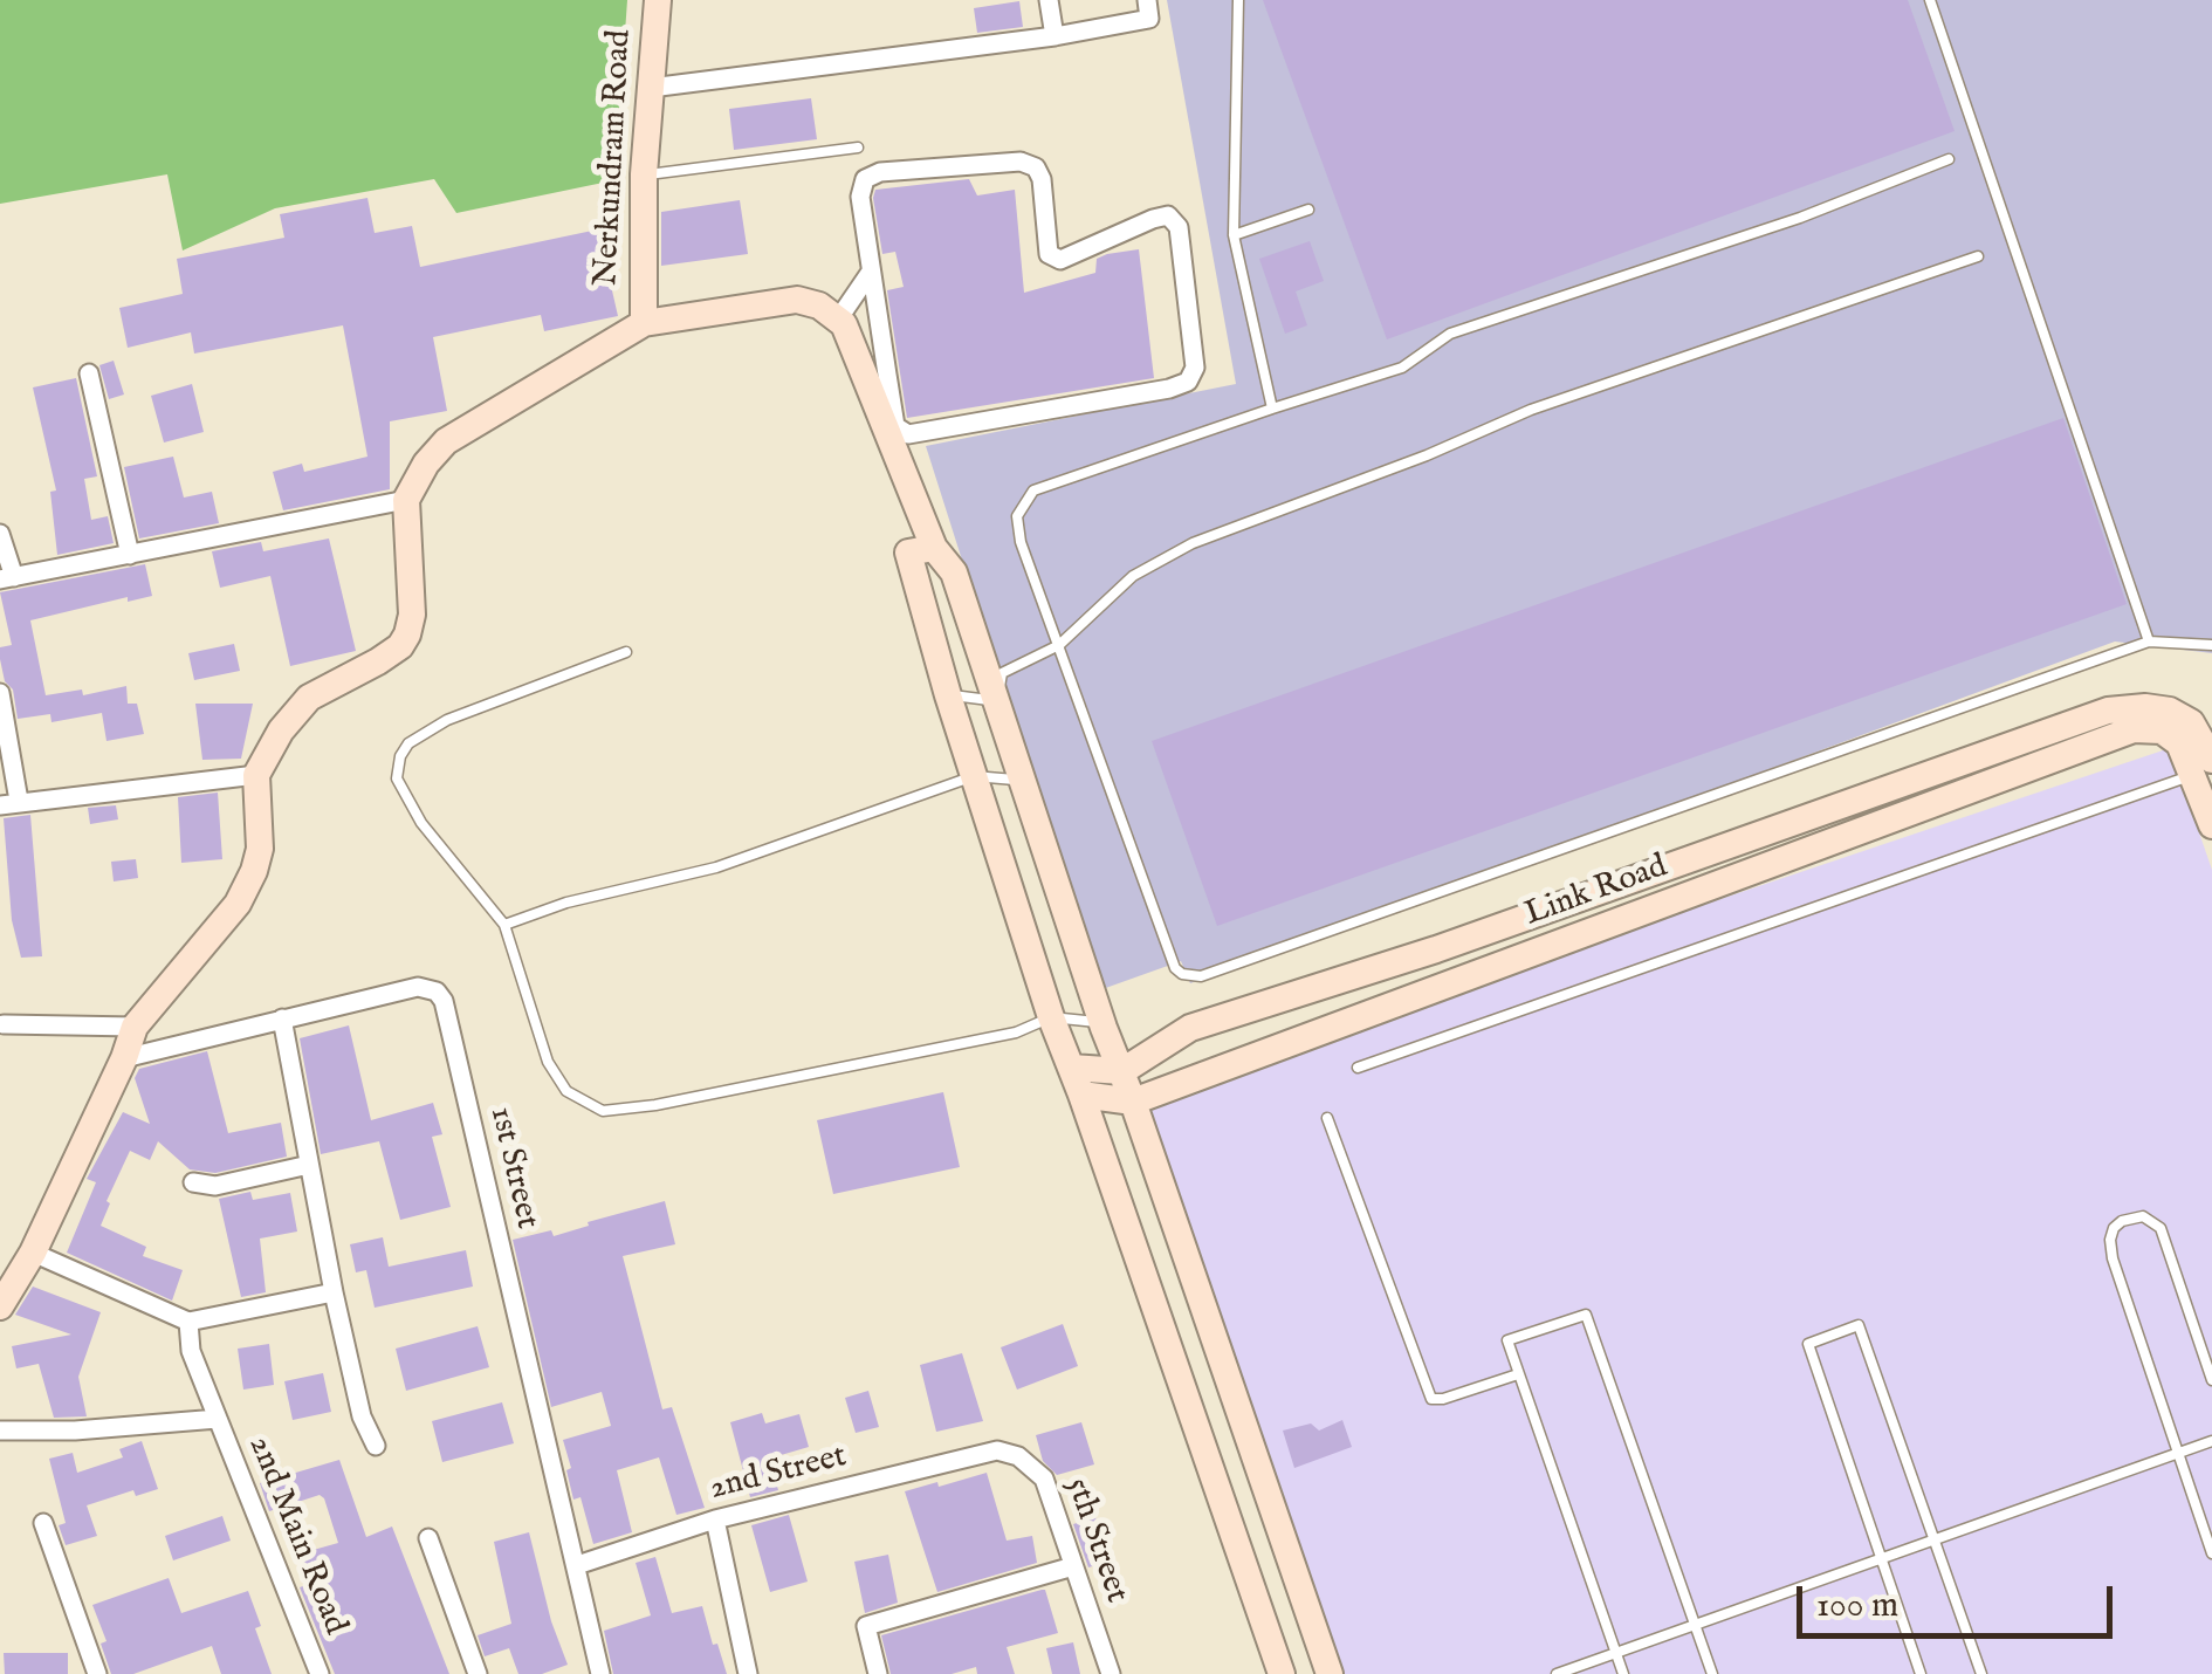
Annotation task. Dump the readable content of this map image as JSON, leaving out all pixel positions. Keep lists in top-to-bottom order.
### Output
{
  "streets": {
    "street": [
      "Nerkundram Road",
      "Link Road",
      "1st Street",
      "2nd Street",
      "2nd Main Road",
      "5th Street"
    ]
  },
  "crossings": [
    ["1st Street", "2nd Street"],
    ["2nd Street", "5th Street"]
  ],
  "scale_bar": "100 m"
}
